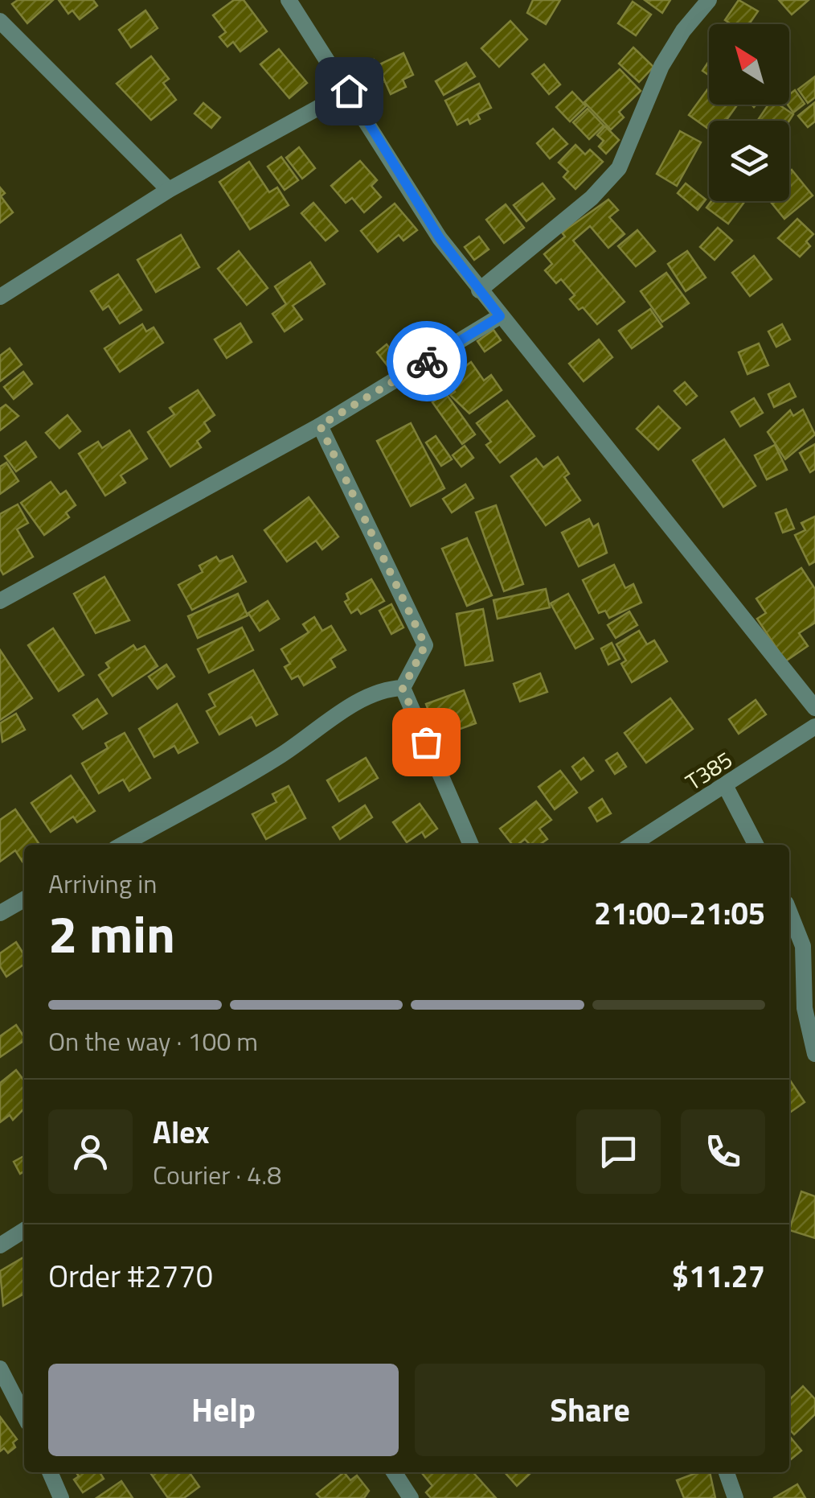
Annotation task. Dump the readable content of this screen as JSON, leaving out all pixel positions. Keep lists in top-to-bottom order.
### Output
{
  "streets": {
    "street": ["T385"]
  },
  "north": "top left",
  "page": {
    "heading": ["2 min", "Arriving in", "21:00–21:05"],
    "panel": [
      "Alex",
      "Courier · 4.8",
      "Order #2770",
      "$11.27"
    ],
    "bar": "On the way · 100 m",
    "buttons": ["Help", "Share"]
  }
}
